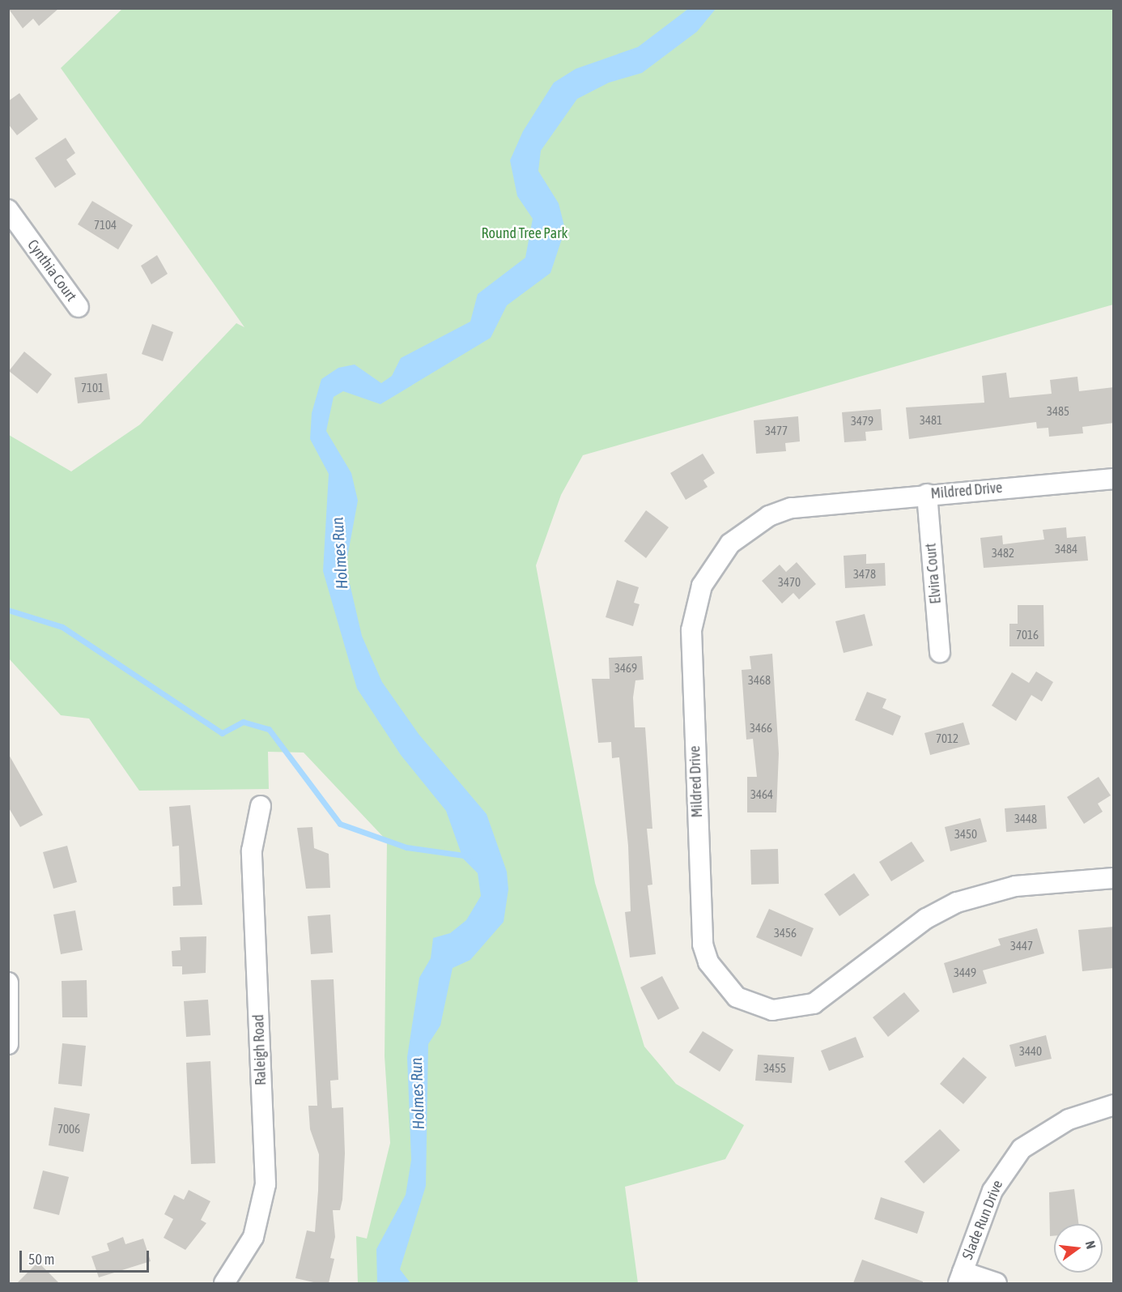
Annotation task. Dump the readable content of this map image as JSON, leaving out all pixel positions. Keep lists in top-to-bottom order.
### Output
{
  "streets": {
    "street": [
      "Cynthia Court",
      "Mildred Drive",
      "Elvira Court",
      "Raleigh Road",
      "Slade Run Drive"
    ]
  },
  "crossings": [
    ["Mildred Drive", "Elvira Court"]
  ],
  "water": ["Holmes Run"],
  "parks": ["Round Tree Park"],
  "house_numbers": [
    "7104",
    "7101",
    "3485",
    "3481",
    "3479",
    "3477",
    "3484",
    "3482",
    "3478",
    "3470",
    "7016",
    "3469",
    "3468",
    "3466",
    "7012",
    "3464",
    "3448",
    "3450",
    "3456",
    "3447",
    "3449",
    "3440",
    "3455",
    "7006"
  ],
  "scale_bar": "50 m",
  "north": "right"
}
